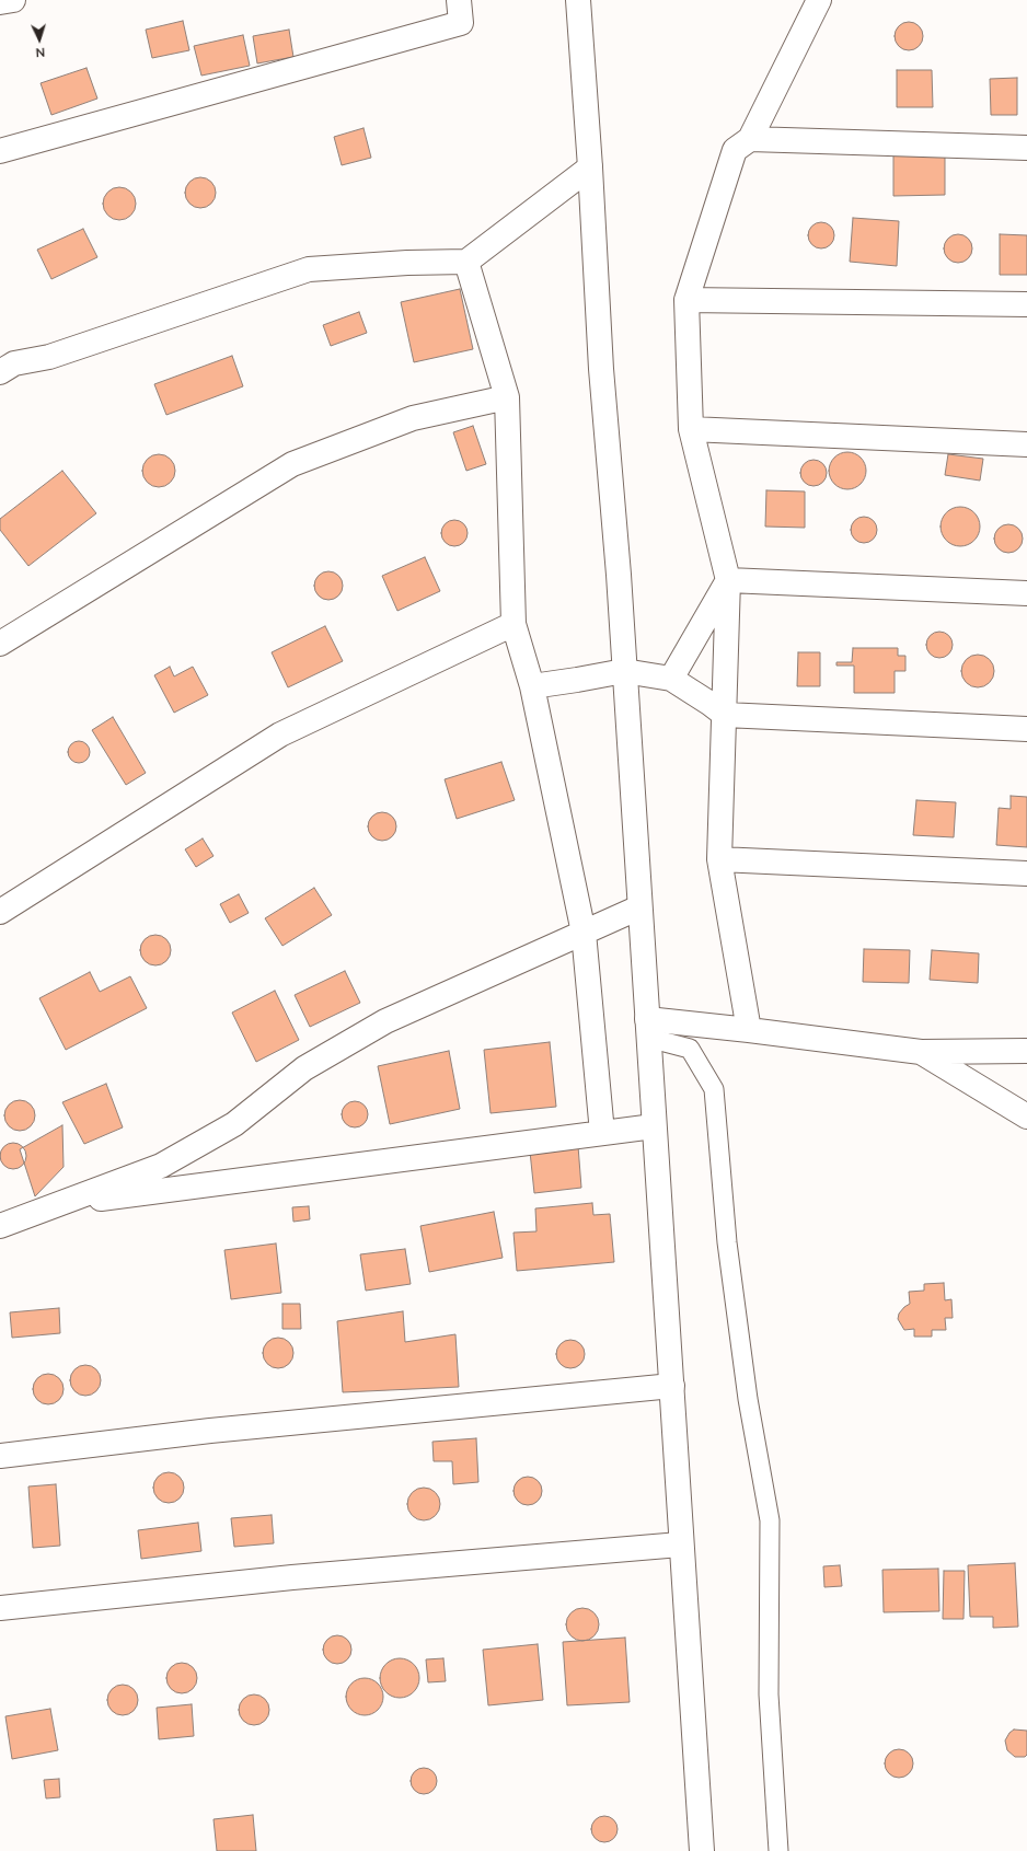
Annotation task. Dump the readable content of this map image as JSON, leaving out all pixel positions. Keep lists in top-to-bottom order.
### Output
{
  "north": "bottom"
}
